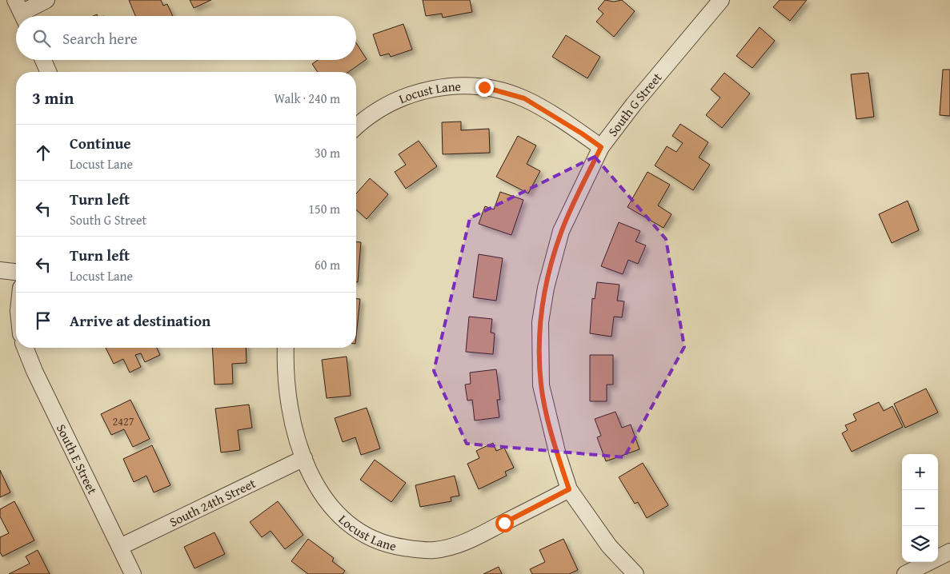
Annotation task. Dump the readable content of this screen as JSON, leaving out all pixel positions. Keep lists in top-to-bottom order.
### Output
{
  "streets": {
    "street": [
      "Locust Lane",
      "South G Street",
      "South E Street",
      "South 24th Street"
    ]
  },
  "crossings": [
    ["Locust Lane", "South G Street"],
    ["Locust Lane", "South 24th Street"],
    ["South E Street", "South 24th Street"]
  ],
  "house_numbers": ["2427"],
  "page": {
    "search": "Search here",
    "heading": ["3 min", "Walk · 240 m"],
    "list": [
      ["Continue", "Locust Lane", "30 m"],
      ["Turn left", "South G Street", "150 m"],
      ["Turn left", "Locust Lane", "60 m"],
      "Arrive at destination"
    ],
    "map_buttons": ["+", "−"]
  }
}
